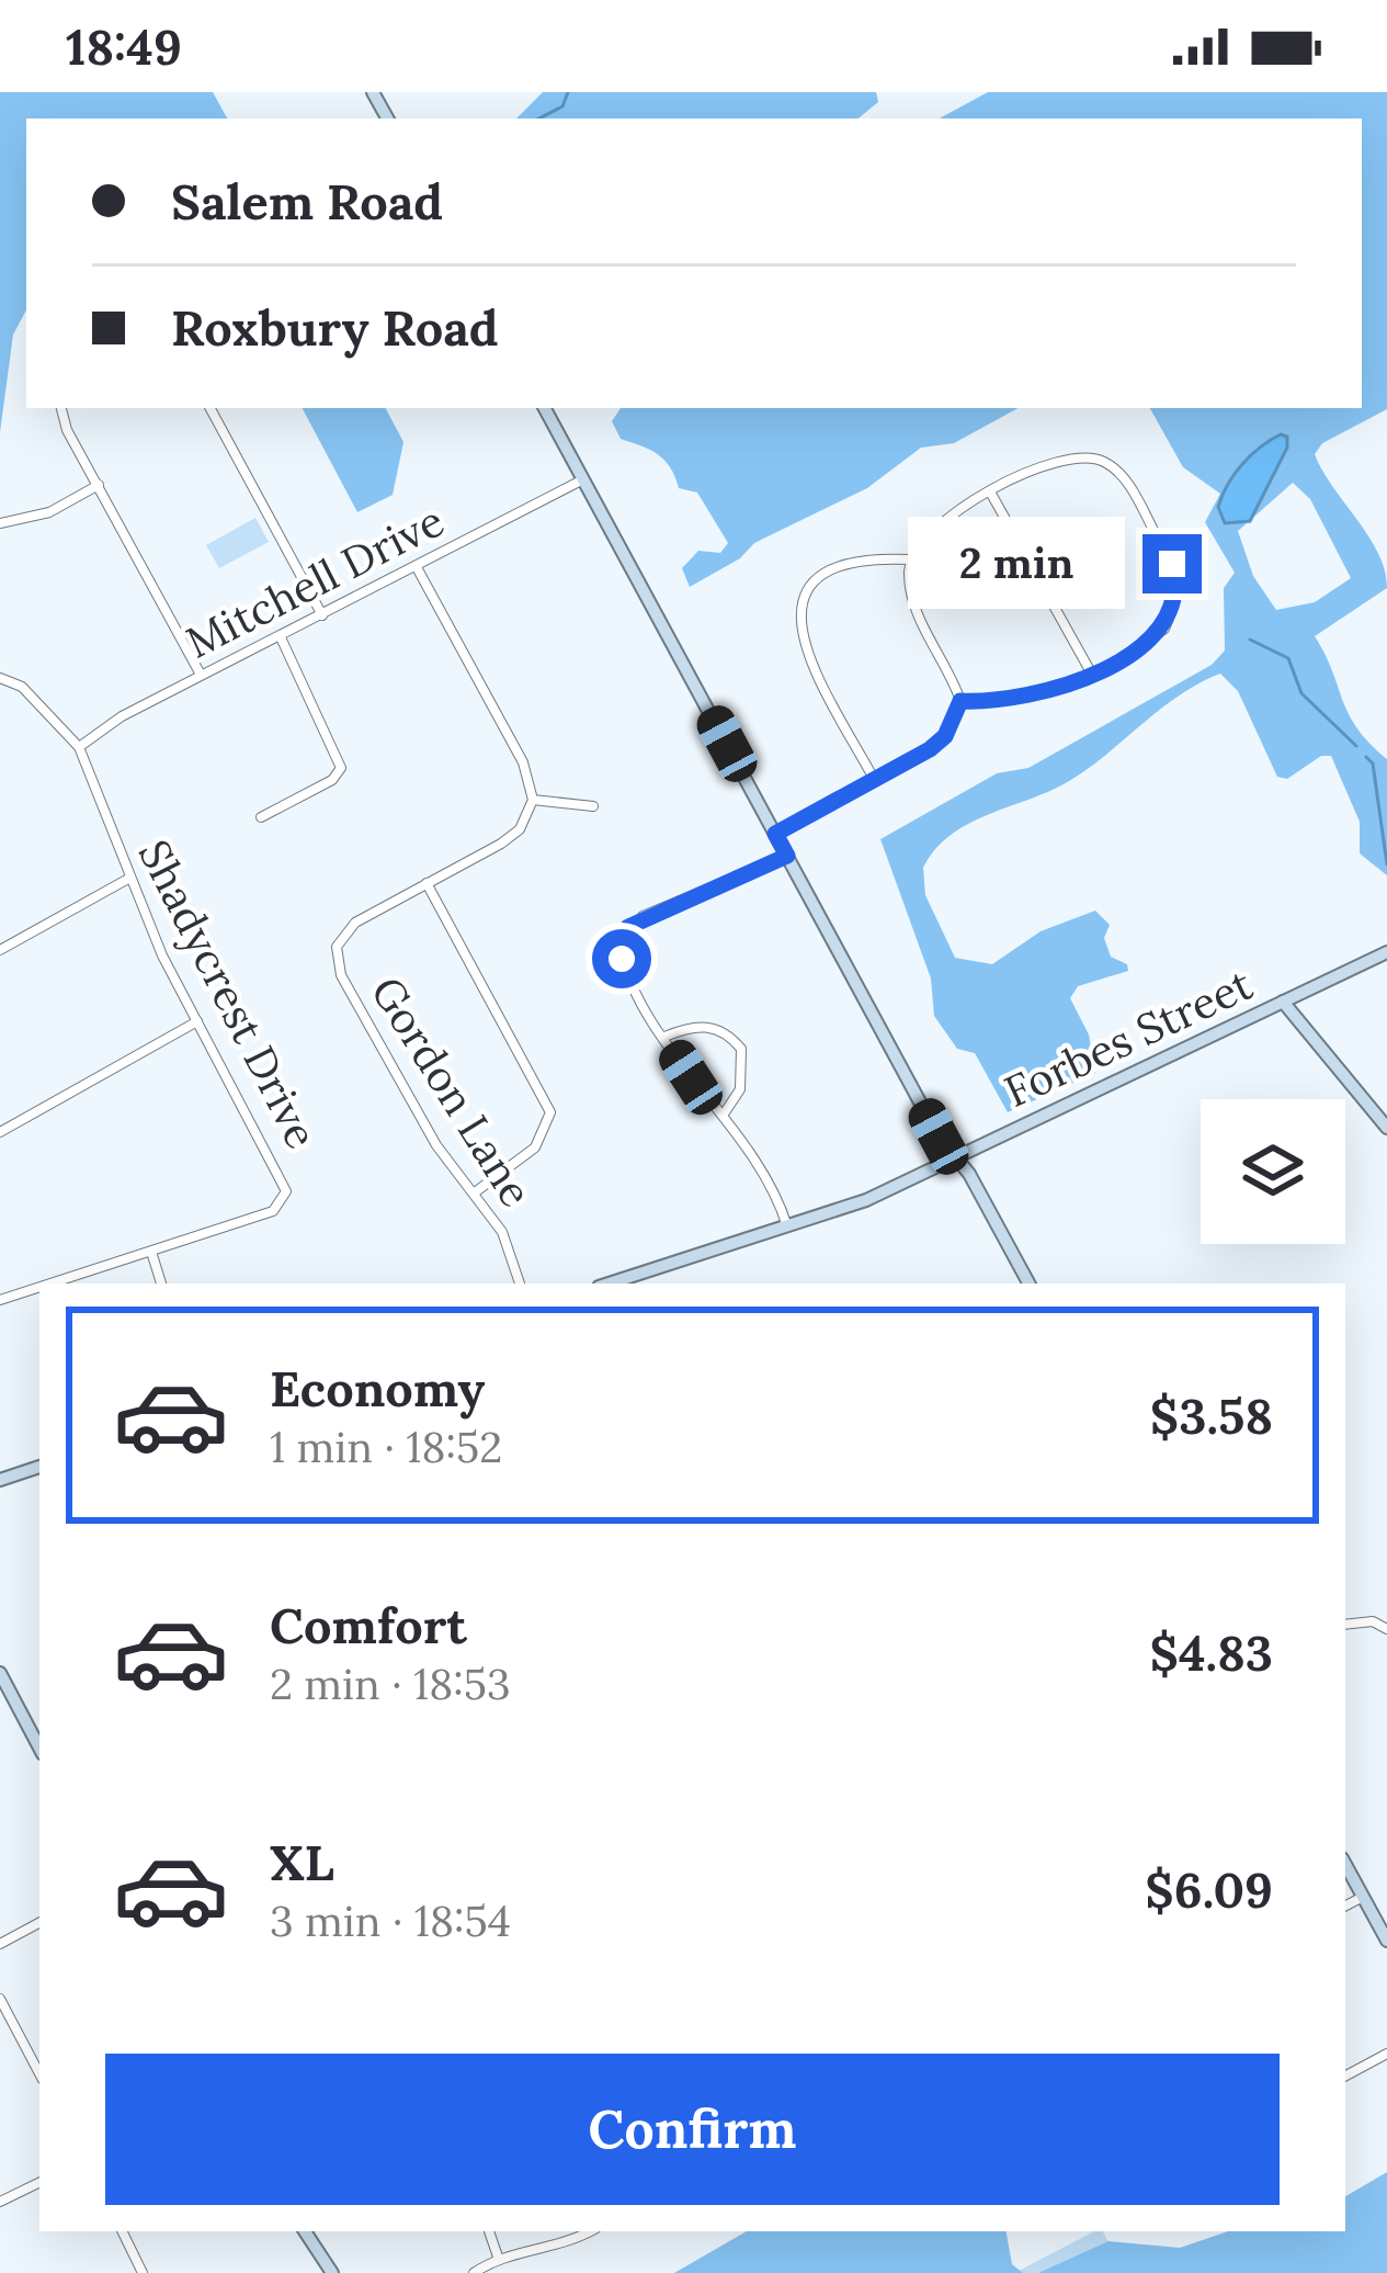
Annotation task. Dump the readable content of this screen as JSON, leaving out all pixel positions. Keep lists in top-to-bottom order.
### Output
{
  "streets": {
    "main road": ["Forbes Street"],
    "street": ["Mitchell Drive", "Shadycrest Drive", "Gordon Lane"]
  },
  "crossings": [
    ["Mitchell Drive", "Shadycrest Drive"]
  ],
  "page": {
    "status": "18:49",
    "banner": ["Salem Road", "Roxbury Road"],
    "bubble": "2 min",
    "list": [
      {
        "name": "Economy",
        "note": "1 min · 18:52",
        "value": "$3.58"
      },
      {
        "name": "Comfort",
        "note": "2 min · 18:53",
        "value": "$4.83"
      },
      {
        "name": "XL",
        "note": "3 min · 18:54",
        "value": "$6.09"
      }
    ],
    "buttons": "Confirm"
  }
}
